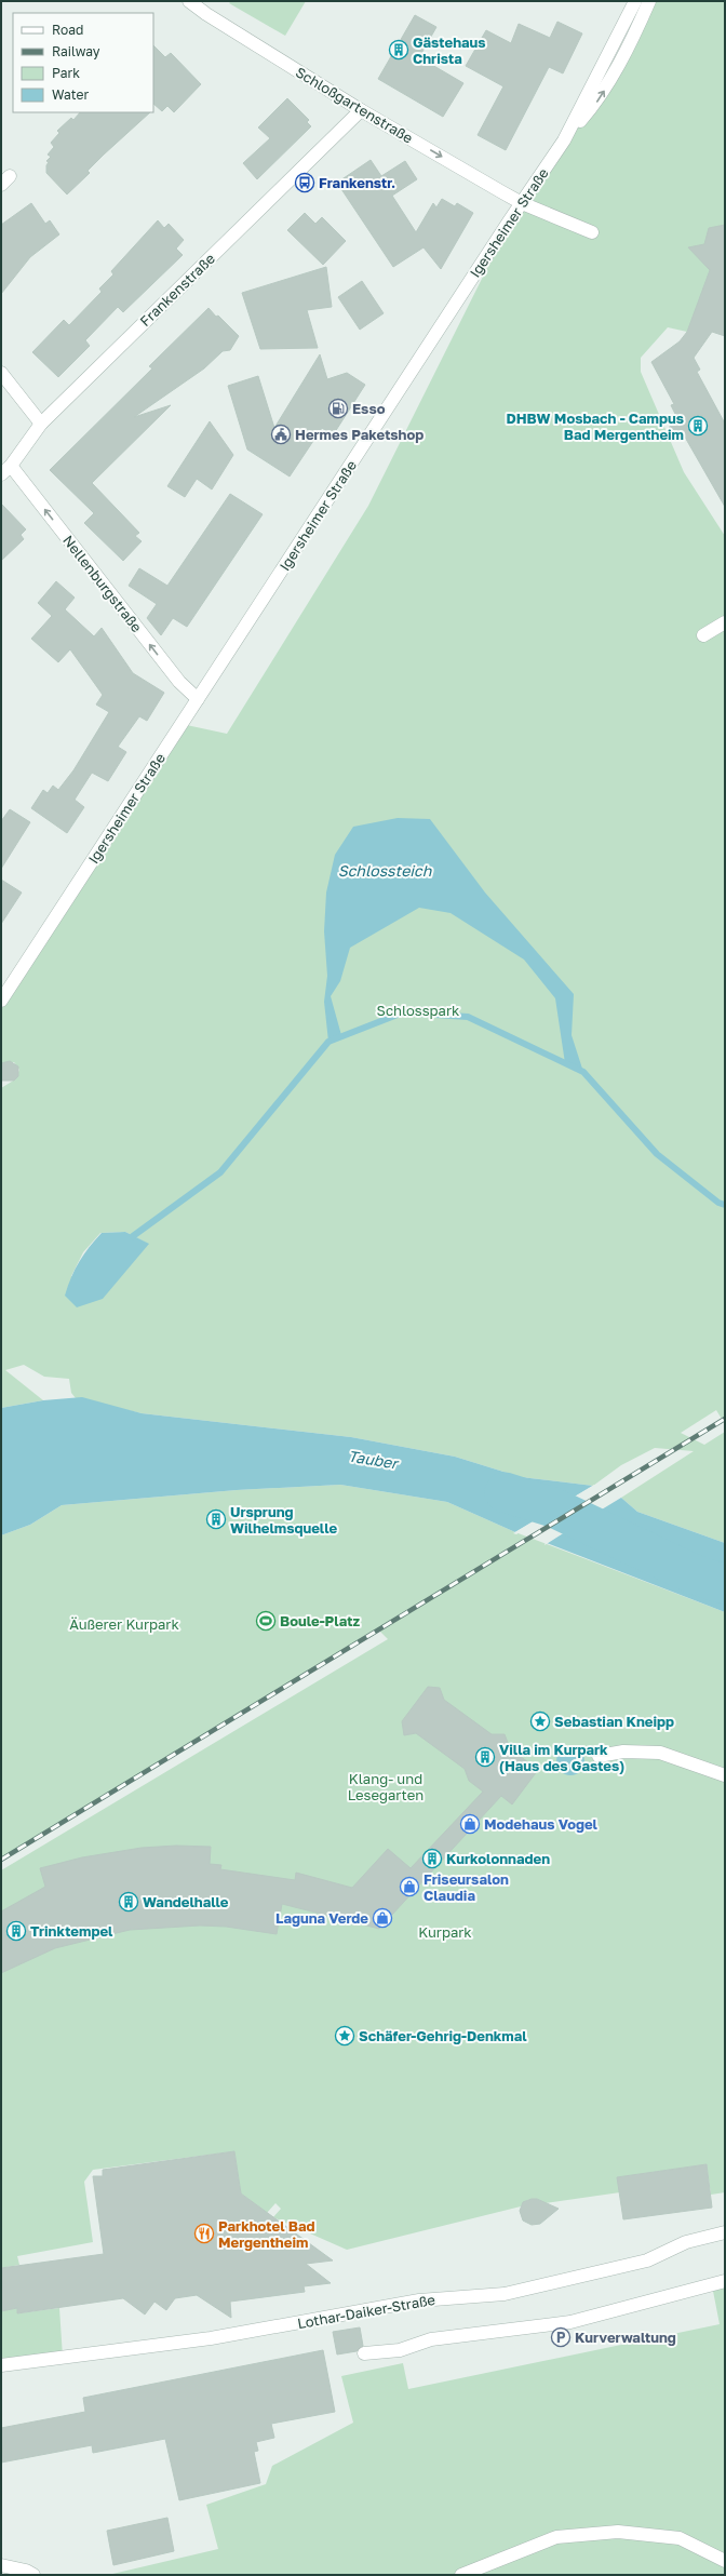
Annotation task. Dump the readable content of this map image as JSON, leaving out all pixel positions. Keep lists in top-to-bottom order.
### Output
{
  "streets": {
    "street": [
      "Schloßgartenstraße",
      "Igersheimer Straße",
      "Frankenstraße",
      "Nellenburgstraße",
      "Lothar-Daiker-Straße"
    ]
  },
  "crossings": [
    ["Schloßgartenstraße", "Igersheimer Straße"],
    ["Schloßgartenstraße", "Frankenstraße"],
    ["Igersheimer Straße", "Nellenburgstraße"],
    ["Frankenstraße", "Nellenburgstraße"]
  ],
  "one_way": ["Schloßgartenstraße", "Nellenburgstraße"],
  "water": ["Schlossteich", "Tauber"],
  "parks": [
    "Schlosspark",
    "Äußerer Kurpark",
    "Klang- und Lesegarten",
    "Kurpark"
  ],
  "places": {
    "building": [
      "Gästehaus Christa",
      "DHBW Mosbach - Campus Bad Mergentheim",
      "Ursprung Wilhelmsquelle",
      "Villa im Kurpark (Haus des Gastes)",
      "Kurkolonnaden",
      "Wandelhalle",
      "Trinktempel"
    ],
    "bus stop": ["Frankenstr."],
    "fuel station": ["Esso"],
    "public building": ["Hermes Paketshop"],
    "sports": ["Boule-Platz"],
    "place": ["Sebastian Kneipp", "Schäfer-Gehrig-Denkmal"],
    "shop": ["Modehaus Vogel", "Friseursalon Claudia", "Laguna Verde"],
    "restaurant": ["Parkhotel Bad Mergentheim"],
    "parking": ["Kurverwaltung"]
  },
  "legend": [
    "Road",
    "Railway",
    "Park",
    "Water"
  ]
}
